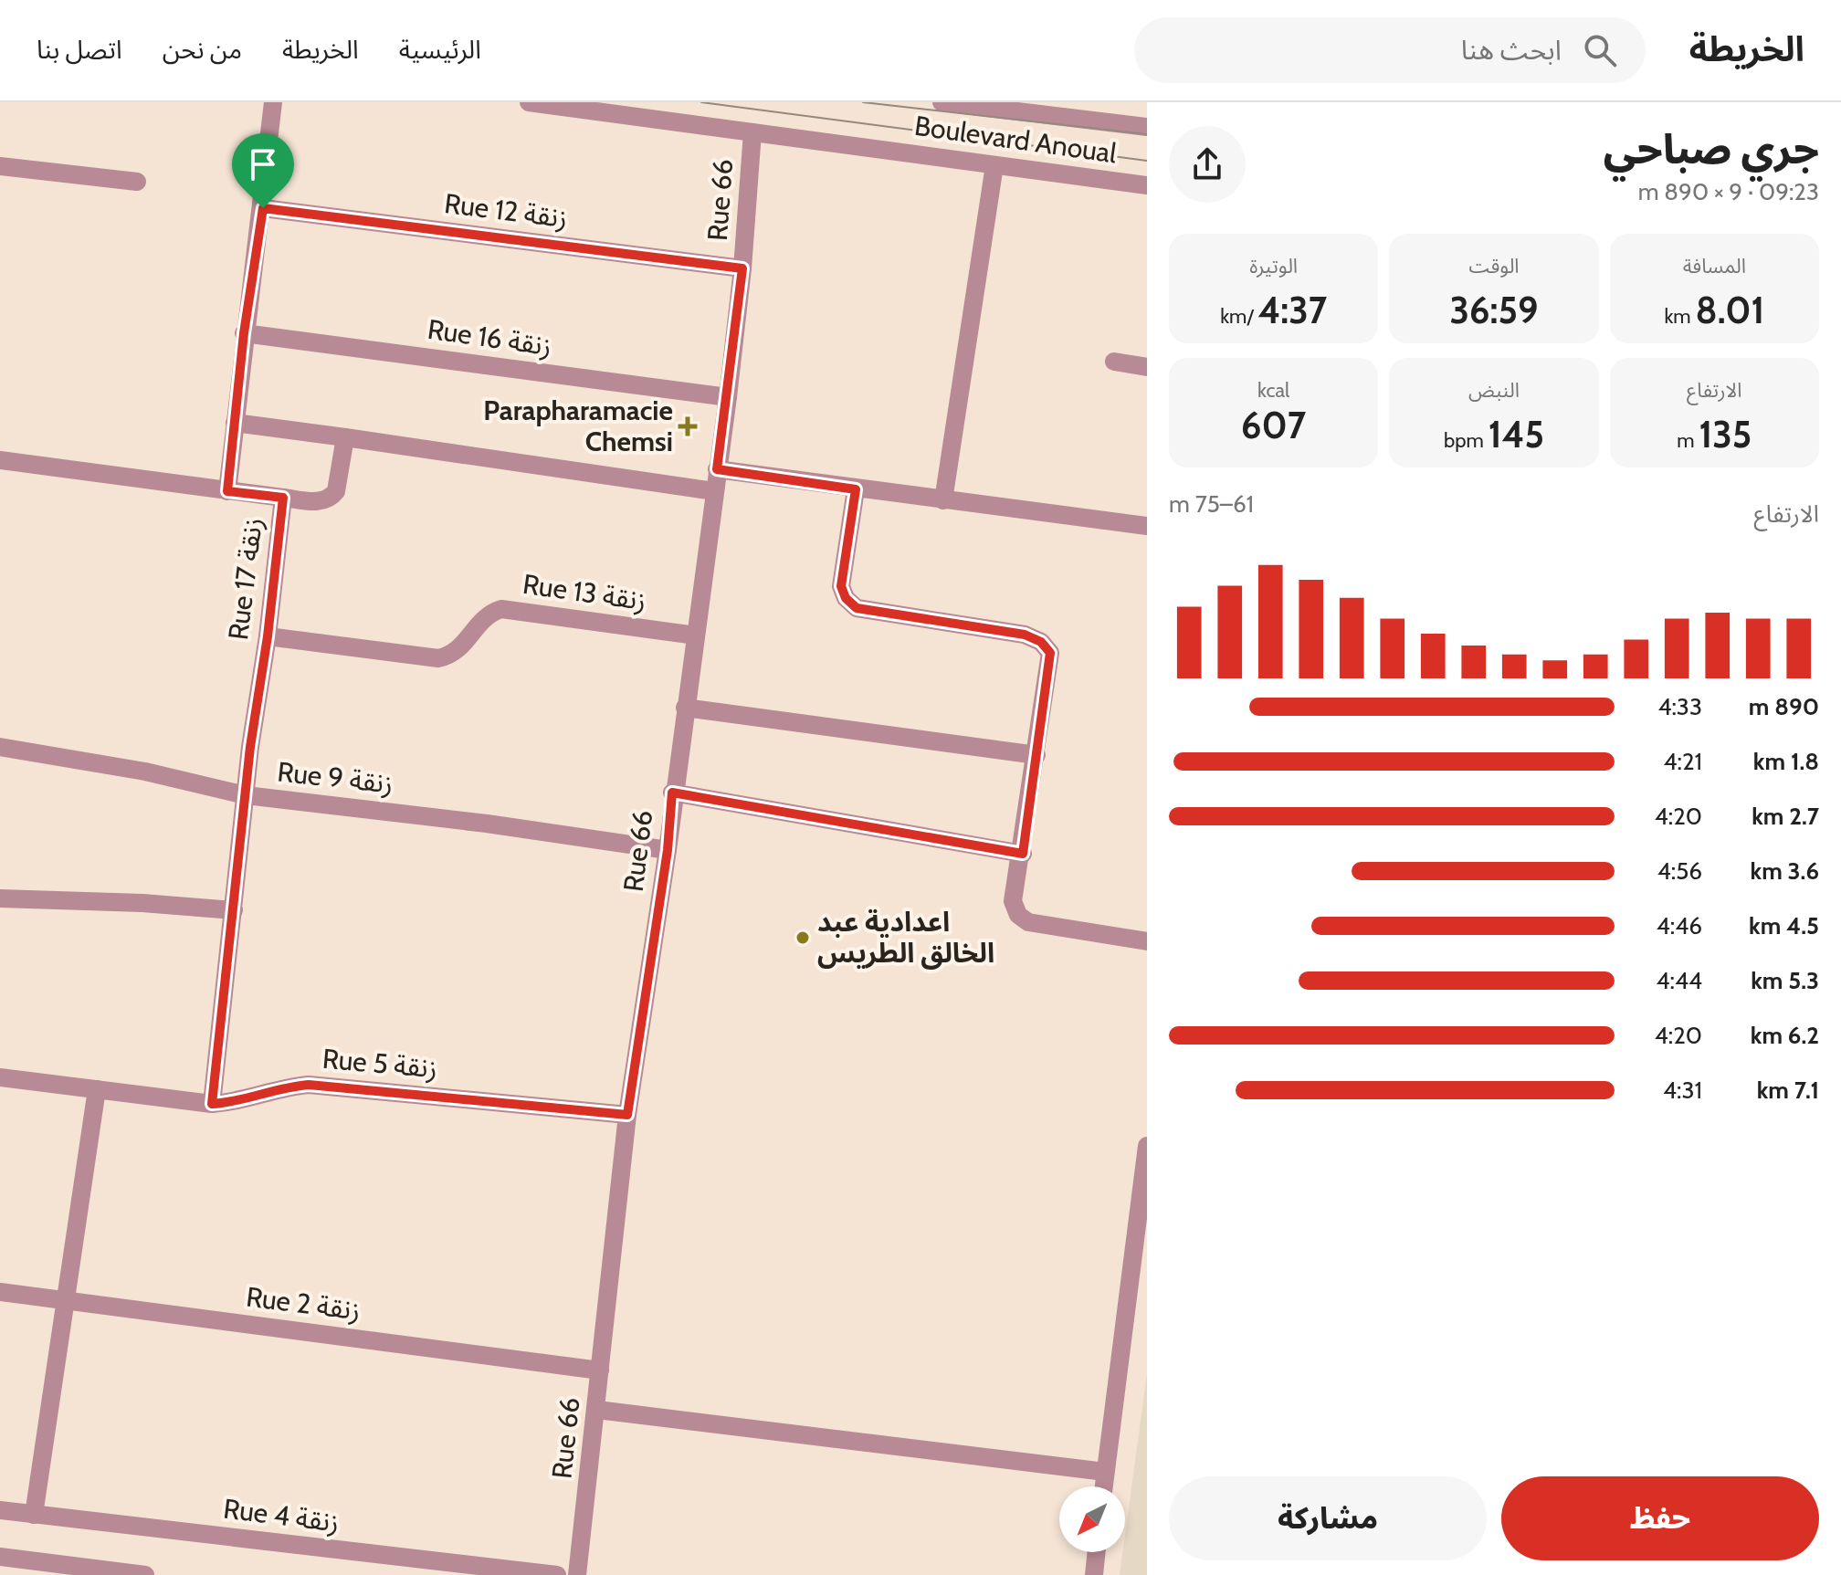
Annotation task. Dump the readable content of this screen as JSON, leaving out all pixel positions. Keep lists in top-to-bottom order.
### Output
{
  "streets": {
    "street": [
      "Boulevard Anoual",
      "Rue 66",
      "Rue 12 زنقة",
      "Rue 16 زنقة",
      "Rue 17 زنقة",
      "Rue 13 زنقة",
      "Rue 9 زنقة",
      "Rue 5 زنقة",
      "Rue 2 زنقة",
      "Rue 4 زنقة"
    ]
  },
  "crossings": [
    ["Boulevard Anoual", "Rue 66"],
    ["Rue 66", "Rue 12 زنقة"],
    ["Rue 66", "Rue 16 زنقة"],
    ["Rue 66", "Rue 13 زنقة"],
    ["Rue 66", "Rue 9 زنقة"],
    ["Rue 66", "Rue 5 زنقة"],
    ["Rue 66", "Rue 2 زنقة"],
    ["Rue 17 زنقة", "Rue 13 زنقة"],
    ["Rue 17 زنقة", "Rue 9 زنقة"],
    ["Rue 17 زنقة", "Rue 5 زنقة"]
  ],
  "places": {
    "health": ["Parapharamacie Chemsi"],
    "other": ["اعدادية عبد الخالق الطريس"]
  },
  "north": "bottom left",
  "page": {
    "header": "الخريطة",
    "search": "ابحث هنا",
    "nav": [
      "الرئيسية",
      "الخريطة",
      "من نحن",
      "اتصل بنا"
    ],
    "heading": ["جري صباحي", "09:23 · 9 × 890 m"],
    "stats": [
      ["المسافة", "8.01 km"],
      ["الوقت", "36:59"],
      ["الوتيرة", "4:37 /km"],
      ["الارتفاع", "135 m"],
      ["النبض", "145 bpm"],
      ["kcal", "607"]
    ],
    "chart": ["الارتفاع", "61–75 m"],
    "list": [
      {
        "name": "890 m",
        "note": "4:33"
      },
      {
        "name": "1.8 km",
        "note": "4:21"
      },
      {
        "name": "2.7 km",
        "note": "4:20"
      },
      {
        "name": "3.6 km",
        "note": "4:56"
      },
      {
        "name": "4.5 km",
        "note": "4:46"
      },
      {
        "name": "5.3 km",
        "note": "4:44"
      },
      {
        "name": "6.2 km",
        "note": "4:20"
      },
      {
        "name": "7.1 km",
        "note": "4:31"
      }
    ],
    "buttons": ["حفظ", "مشاركة"]
  }
}
